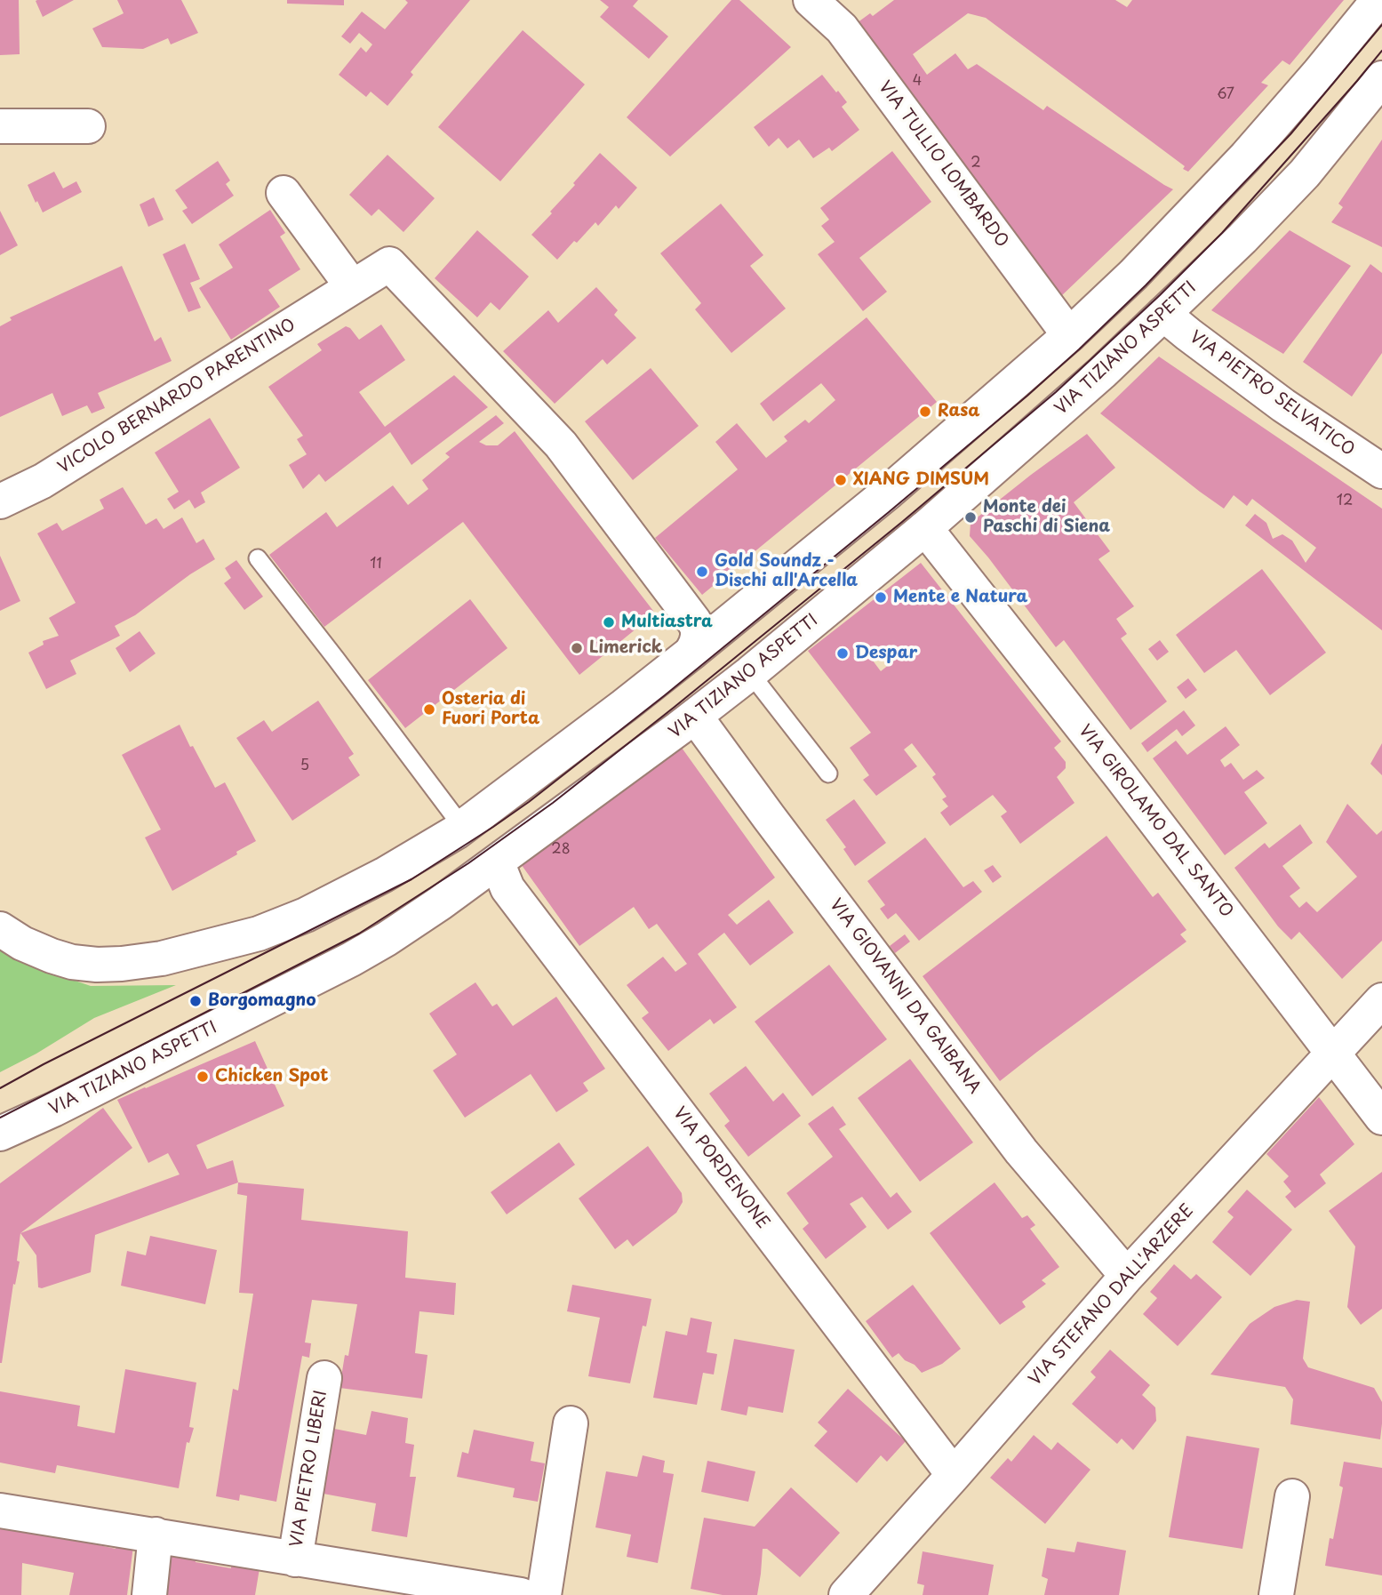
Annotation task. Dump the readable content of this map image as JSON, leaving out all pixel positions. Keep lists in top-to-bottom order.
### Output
{
  "streets": {
    "street": [
      "VIA TULLIO LOMBARDO",
      "VIA TIZIANO ASPETTI",
      "VIA PIETRO SELVATICO",
      "VICOLO BERNARDO PARENTINO",
      "VIA GIROLAMO DAL SANTO",
      "VIA GIOVANNI DA GAIBANA",
      "VIA PORDENONE",
      "VIA STEFANO DALL'ARZERE",
      "VIA PIETRO LIBERI"
    ]
  },
  "crossings": [
    ["VIA TIZIANO ASPETTI", "VIA PIETRO SELVATICO"],
    ["VIA TIZIANO ASPETTI", "VIA GIROLAMO DAL SANTO"],
    ["VIA TIZIANO ASPETTI", "VIA GIOVANNI DA GAIBANA"],
    ["VIA TIZIANO ASPETTI", "VIA PORDENONE"],
    ["VIA GIROLAMO DAL SANTO", "VIA STEFANO DALL'ARZERE"],
    ["VIA GIOVANNI DA GAIBANA", "VIA STEFANO DALL'ARZERE"],
    ["VIA PORDENONE", "VIA STEFANO DALL'ARZERE"]
  ],
  "places": [
    "Rasa",
    "XIANG DIMSUM",
    "Monte dei Paschi di Siena",
    "Gold Soundz - Dischi all'Arcella",
    "Mente e Natura",
    "Multiastra",
    "Limerick",
    "Despar",
    "Osteria di Fuori Porta",
    "Borgomagno",
    "Chicken Spot"
  ],
  "house_numbers": [
    "4",
    "67",
    "2",
    "12",
    "11",
    "5",
    "28"
  ]
}
